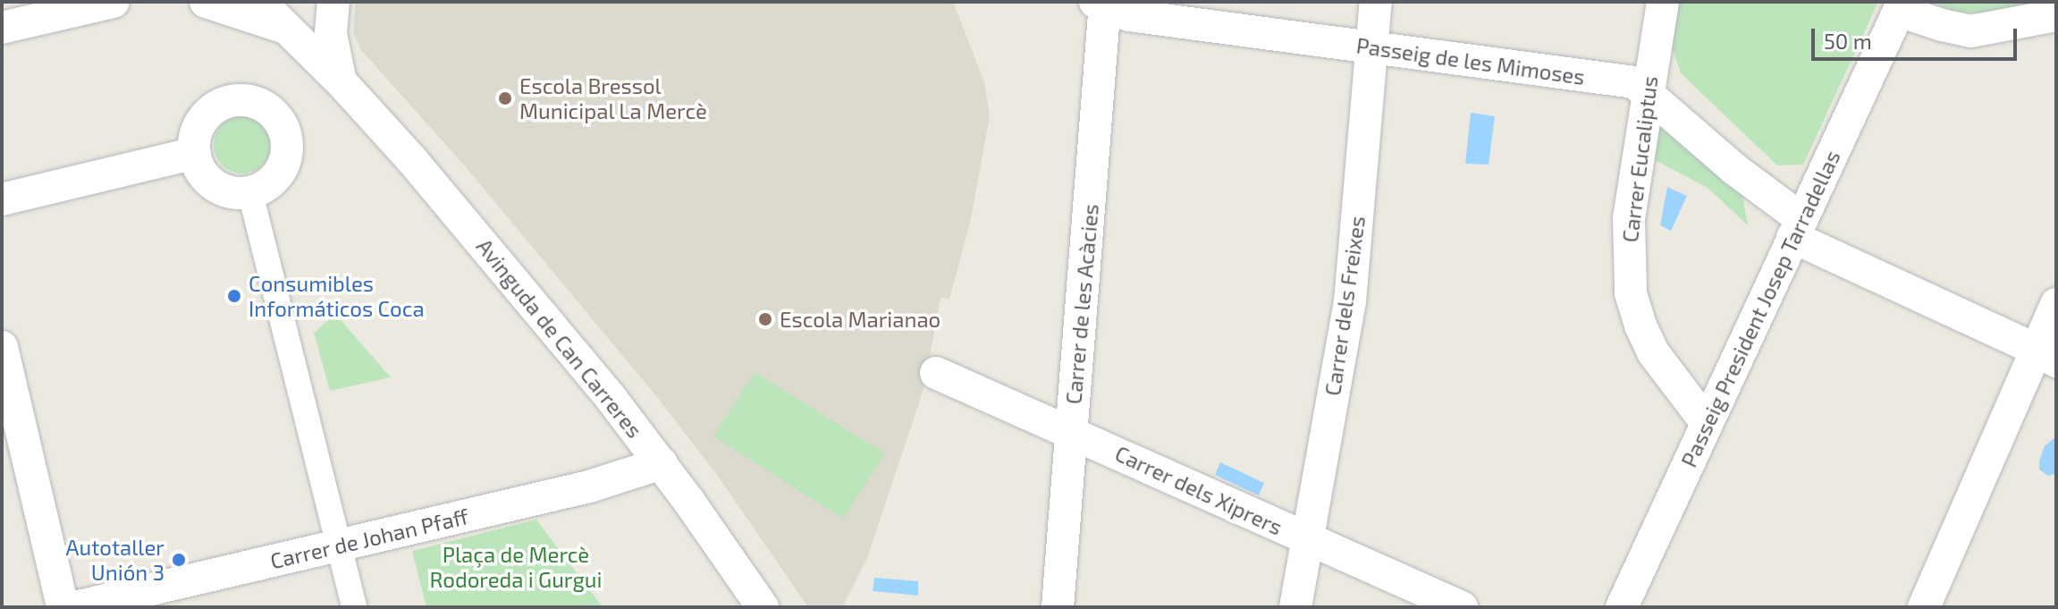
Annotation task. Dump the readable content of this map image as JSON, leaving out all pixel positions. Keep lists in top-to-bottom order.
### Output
{
  "streets": {
    "street": [
      "Passeig de les Mimoses",
      "Carrer Eucaliptus",
      "Carrer de les Acàcies",
      "Carrer dels Freixes",
      "Passeig President Josep Tarradellas",
      "Avinguda de Can Carreres",
      "Carrer dels Xiprers",
      "Carrer de Johan Pfaff"
    ]
  },
  "crossings": [
    ["Passeig de les Mimoses", "Carrer Eucaliptus"],
    ["Passeig de les Mimoses", "Carrer de les Acàcies"],
    ["Passeig de les Mimoses", "Carrer dels Freixes"],
    ["Passeig de les Mimoses", "Passeig President Josep Tarradellas"],
    ["Carrer Eucaliptus", "Passeig President Josep Tarradellas"],
    ["Carrer de les Acàcies", "Carrer dels Xiprers"],
    ["Carrer dels Freixes", "Carrer dels Xiprers"],
    ["Avinguda de Can Carreres", "Carrer de Johan Pfaff"]
  ],
  "parks": ["Plaça de Mercè Rodoreda i Gurgui"],
  "places": [
    "Escola Bressol Municipal La Mercè",
    "Consumibles Informáticos Coca",
    "Escola Marianao",
    "Autotaller Unión 3"
  ],
  "scale_bar": "50 m"
}
